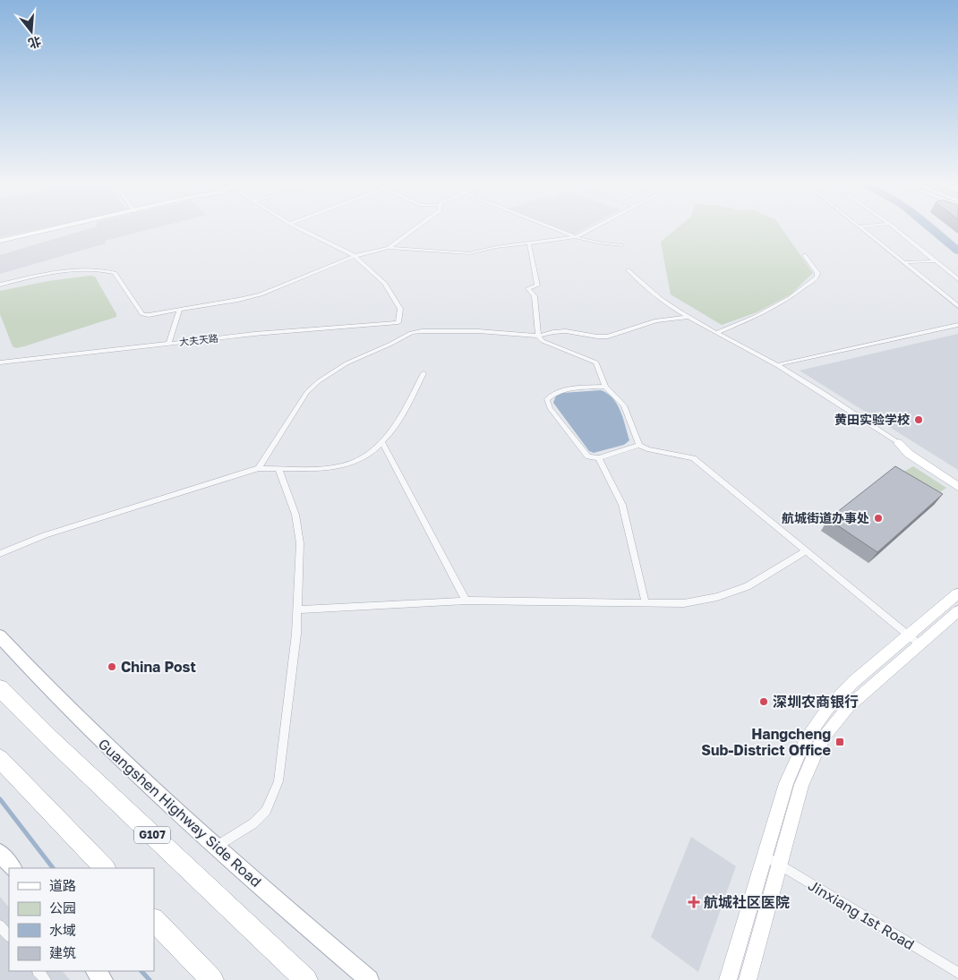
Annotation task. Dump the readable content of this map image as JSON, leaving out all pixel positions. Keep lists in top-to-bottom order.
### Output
{
  "streets": {
    "highway": ["G107"],
    "main road": ["Guangshen Highway Side Road"],
    "street": ["大夫天路", "Jinxiang 1st Road"]
  },
  "places": {
    "other": [
      "黄田实验学校",
      "航城街道办事处",
      "China Post",
      "深圳农商银行"
    ],
    "transit": ["Hangcheng Sub-District Office"],
    "health": ["航城社区医院"]
  },
  "legend": [
    "道路",
    "公园",
    "水域",
    "建筑"
  ],
  "north": "bottom"
}
